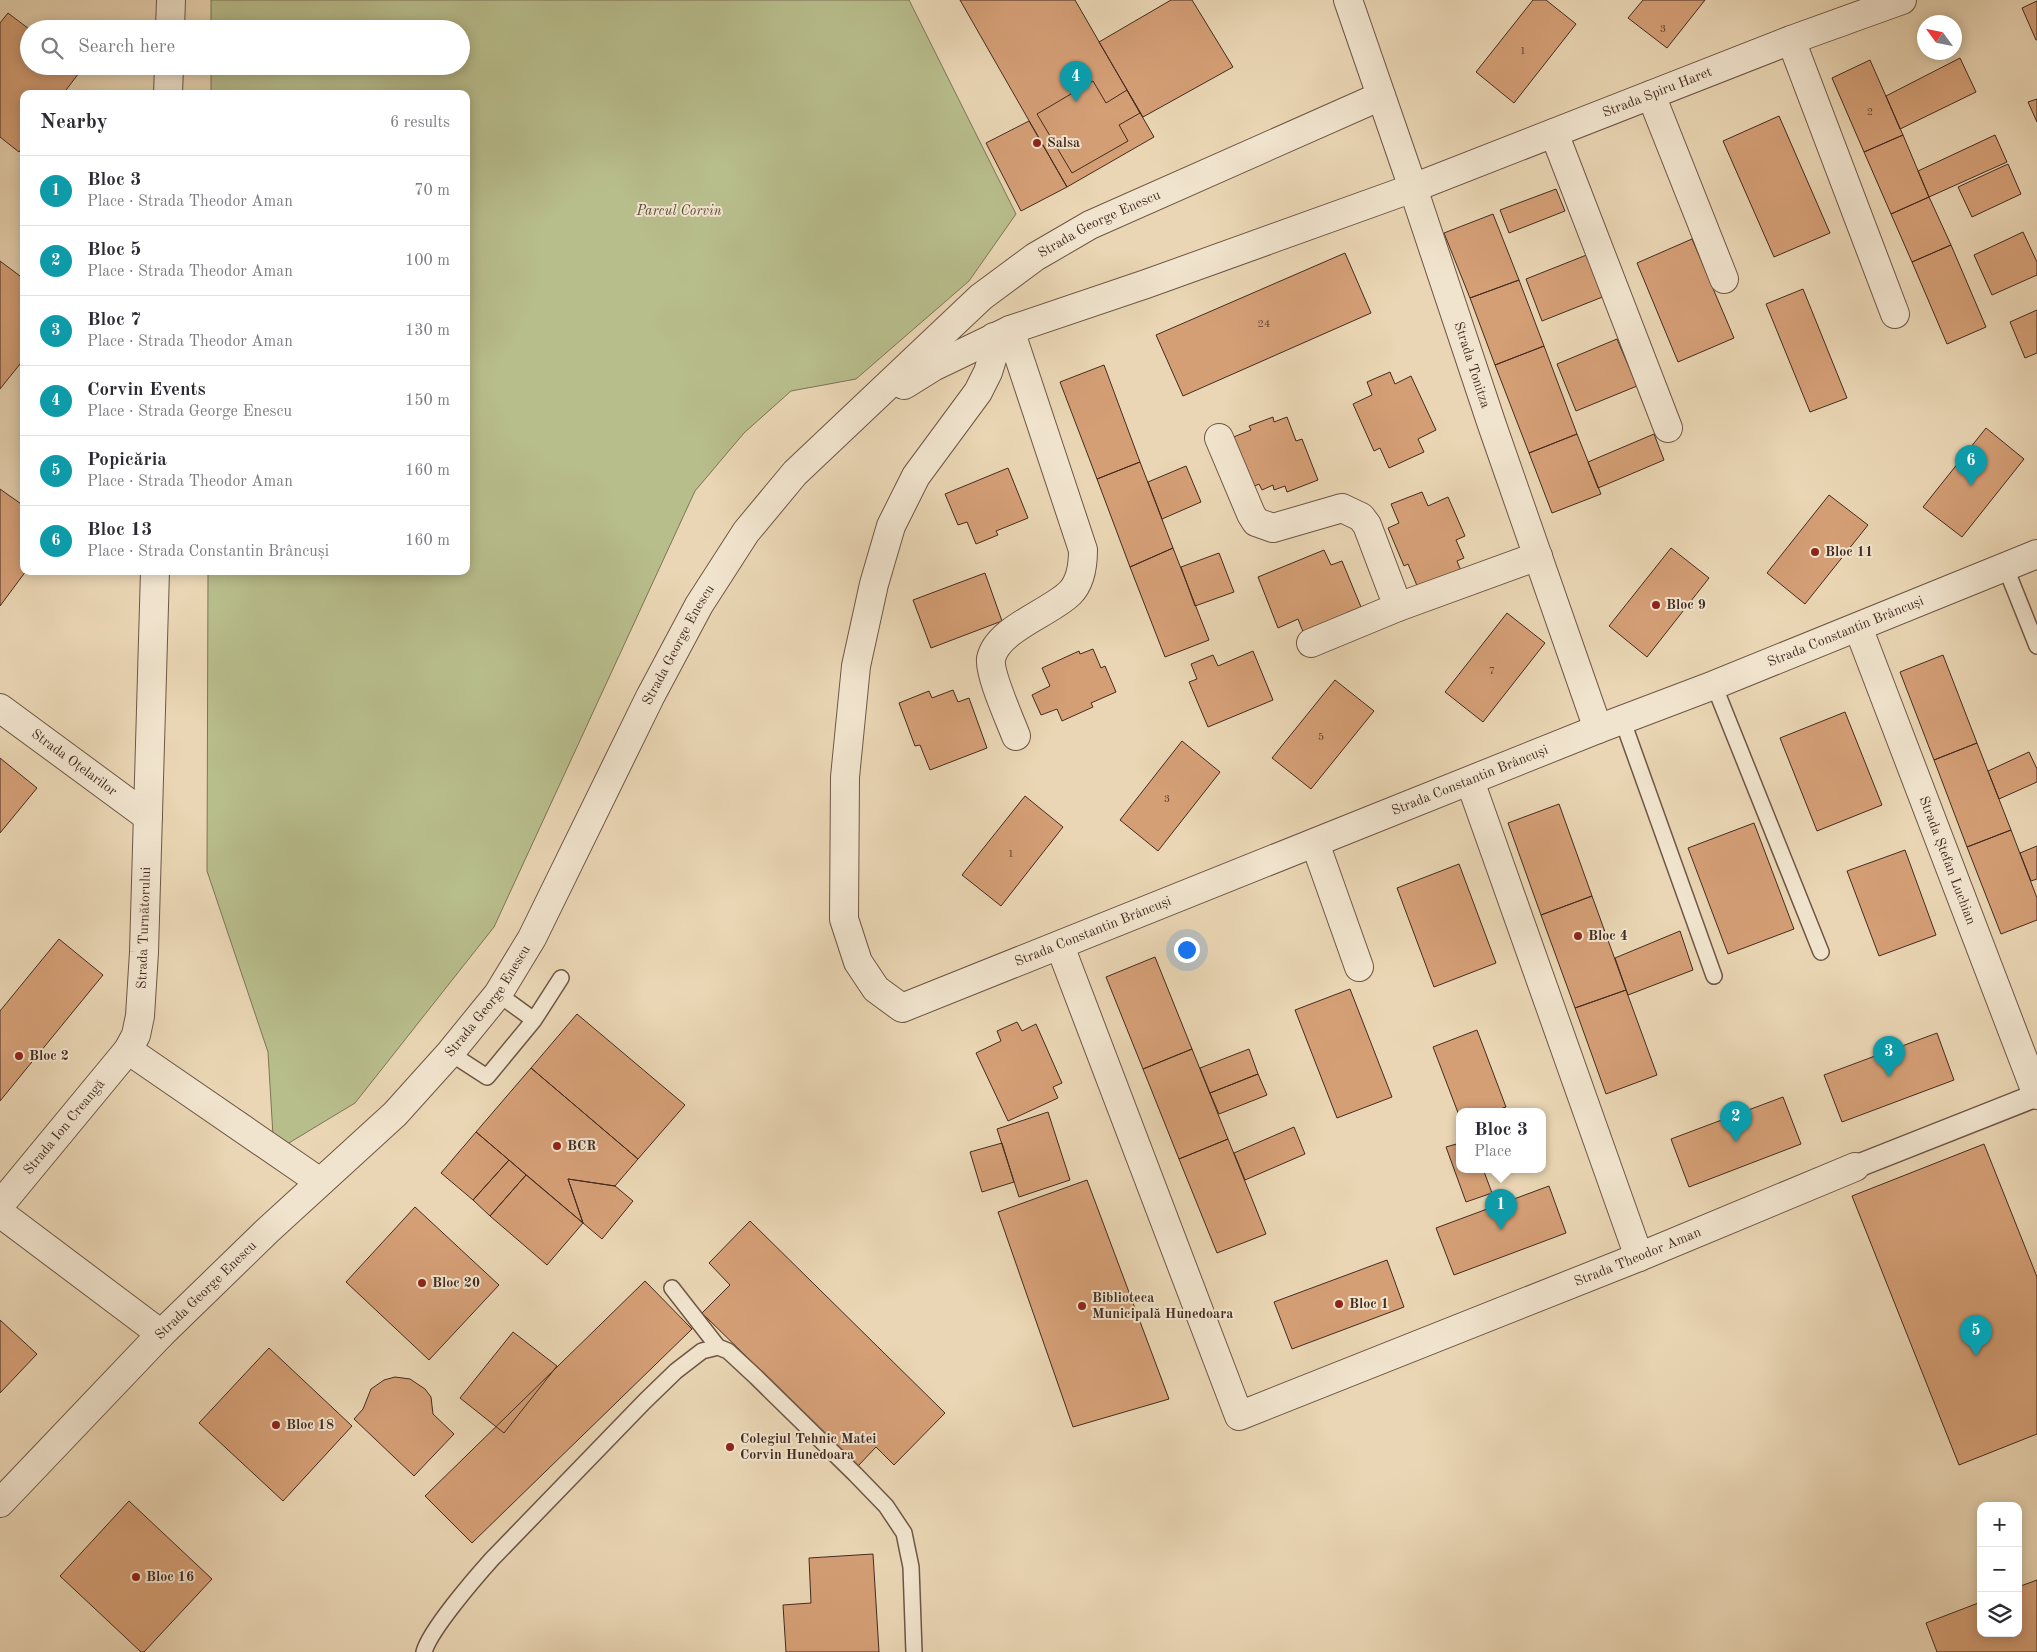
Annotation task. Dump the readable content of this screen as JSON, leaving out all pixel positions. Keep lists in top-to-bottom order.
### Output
{
  "streets": {
    "street": [
      "Strada Spiru Haret",
      "Strada George Enescu",
      "Strada Tonitza",
      "Strada Constantin Brâncuși",
      "Strada Oțelarilor",
      "Strada Ștefan Luchian",
      "Strada Turnătorului",
      "Strada Ion Creangă",
      "Strada Theodor Aman"
    ]
  },
  "crossings": [
    ["Strada Spiru Haret", "Strada George Enescu"],
    ["Strada Spiru Haret", "Strada Tonitza"],
    ["Strada George Enescu", "Strada Tonitza"],
    ["Strada George Enescu", "Strada Constantin Brâncuși"],
    ["Strada Tonitza", "Strada Constantin Brâncuși"],
    ["Strada Constantin Brâncuși", "Strada Ștefan Luchian"],
    ["Strada Constantin Brâncuși", "Strada Theodor Aman"],
    ["Strada Oțelarilor", "Strada Turnătorului"],
    ["Strada Ștefan Luchian", "Strada Theodor Aman"],
    ["Strada Turnătorului", "Strada Ion Creangă"]
  ],
  "parks": ["Parcul Corvin"],
  "places": [
    "Salsa",
    "Bloc 11",
    "Bloc 9",
    "Bloc 4",
    "Bloc 2",
    "BCR",
    "Bloc 20",
    "Bloc 1",
    "Biblioteca Municipală Hunedoara",
    "Bloc 18",
    "Colegiul Tehnic Matei Corvin Hunedoara",
    "Bloc 16"
  ],
  "house_numbers": [
    "3",
    "1",
    "2",
    "24",
    "7",
    "5",
    "3",
    "1"
  ],
  "north": "top left",
  "page": {
    "search": "Search here",
    "pins": [
      "4",
      "6",
      "3",
      "2",
      "1",
      "5"
    ],
    "heading": ["Nearby", "6 results"],
    "list": [
      {
        "mark": "1",
        "name": "Bloc 3",
        "note": "Place · Strada Theodor Aman",
        "value": "70 m"
      },
      {
        "mark": "2",
        "name": "Bloc 5",
        "note": "Place · Strada Theodor Aman",
        "value": "100 m"
      },
      {
        "mark": "3",
        "name": "Bloc 7",
        "note": "Place · Strada Theodor Aman",
        "value": "130 m"
      },
      {
        "mark": "4",
        "name": "Corvin Events",
        "note": "Place · Strada George Enescu",
        "value": "150 m"
      },
      {
        "mark": "5",
        "name": "Popicăria",
        "note": "Place · Strada Theodor Aman",
        "value": "160 m"
      },
      {
        "mark": "6",
        "name": "Bloc 13",
        "note": "Place · Strada Constantin Brâncuși",
        "value": "160 m"
      }
    ],
    "popup": ["Bloc 3", "Place"],
    "map_buttons": ["+", "−"]
  }
}
